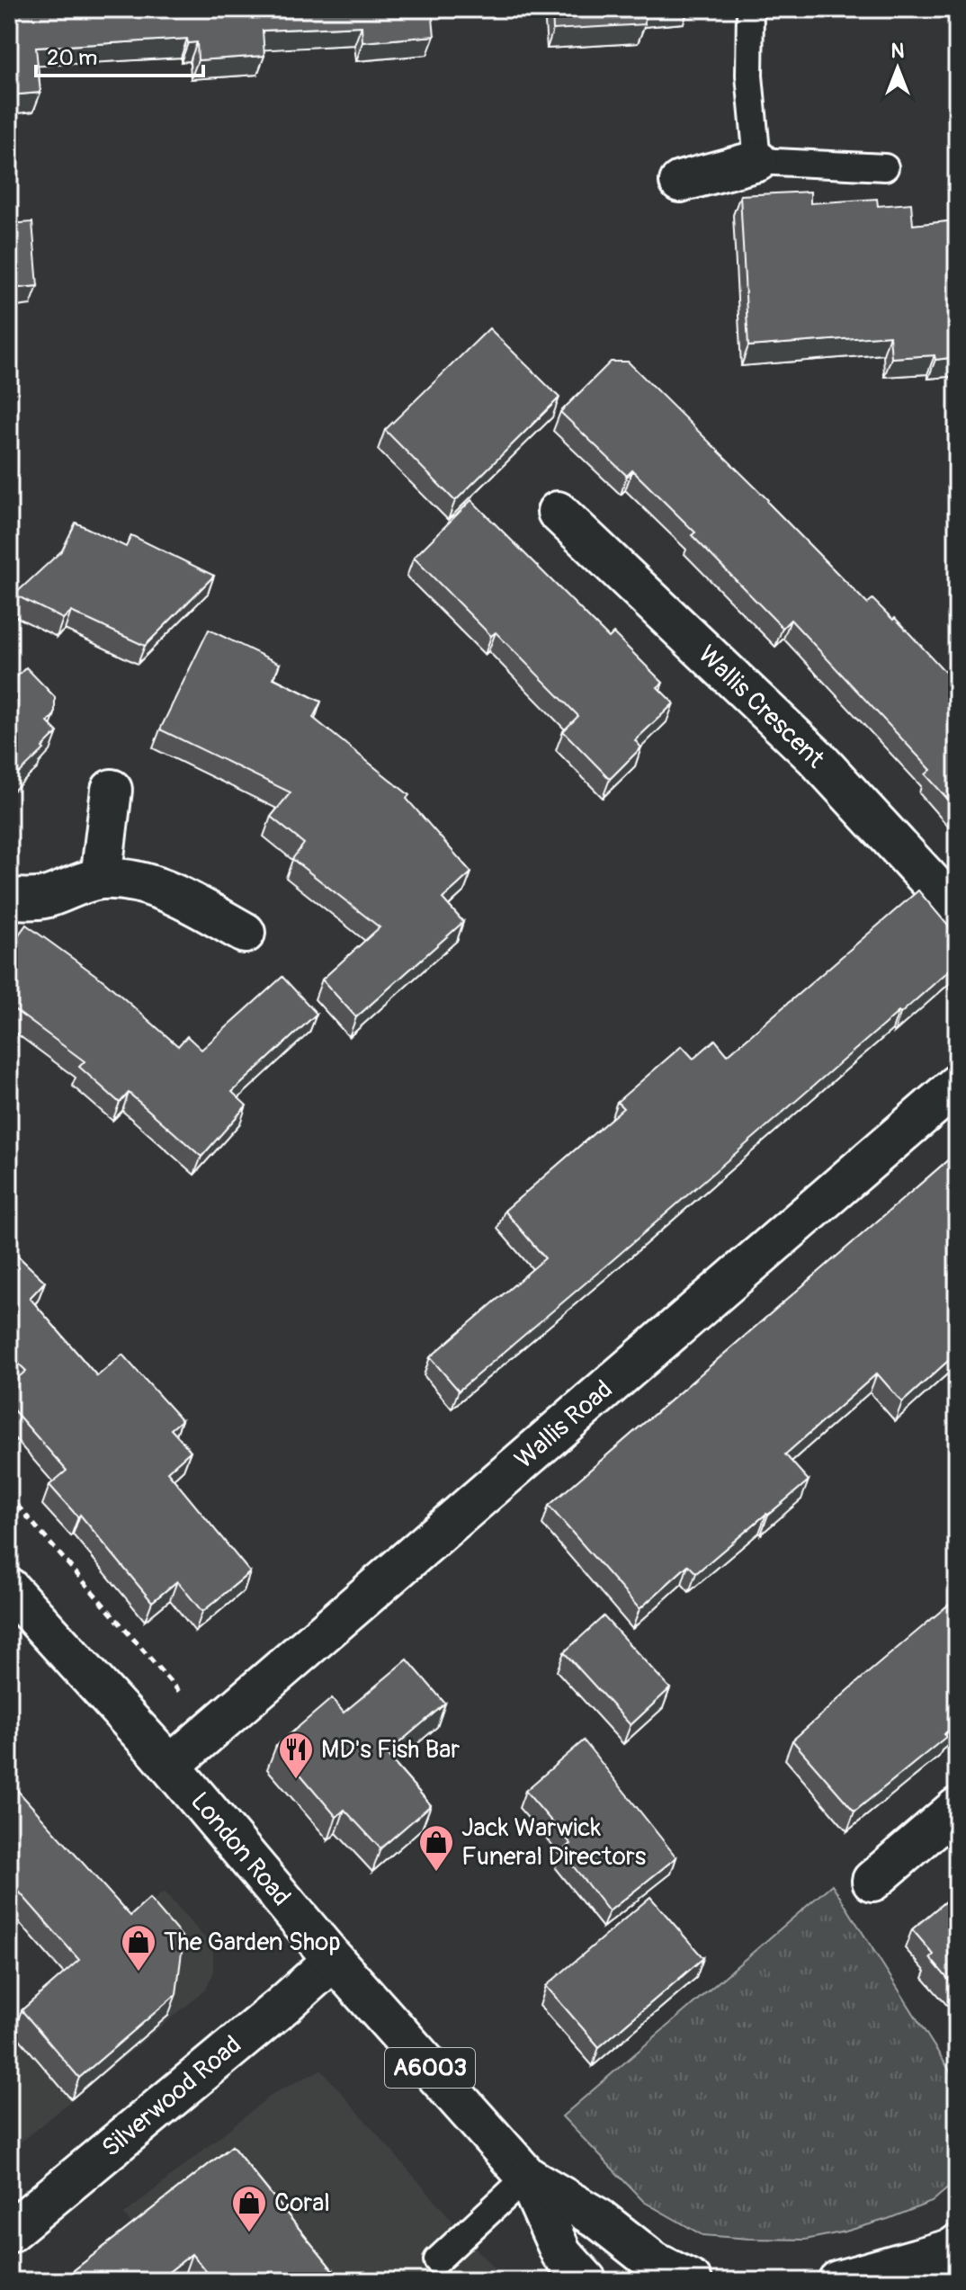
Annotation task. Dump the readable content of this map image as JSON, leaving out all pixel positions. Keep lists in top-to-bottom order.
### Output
{
  "streets": {
    "street": [
      "Wallis Crescent",
      "Wallis Road",
      "London Road",
      "A6003",
      "Silverwood Road"
    ]
  },
  "crossings": [
    ["Wallis Road", "London Road"],
    ["London Road", "Silverwood Road"]
  ],
  "places": {
    "restaurant": ["MD's Fish Bar"],
    "shop": ["Jack Warwick Funeral Directors", "The Garden Shop", "Coral"]
  },
  "scale_bar": "20 m",
  "north": "top"
}
